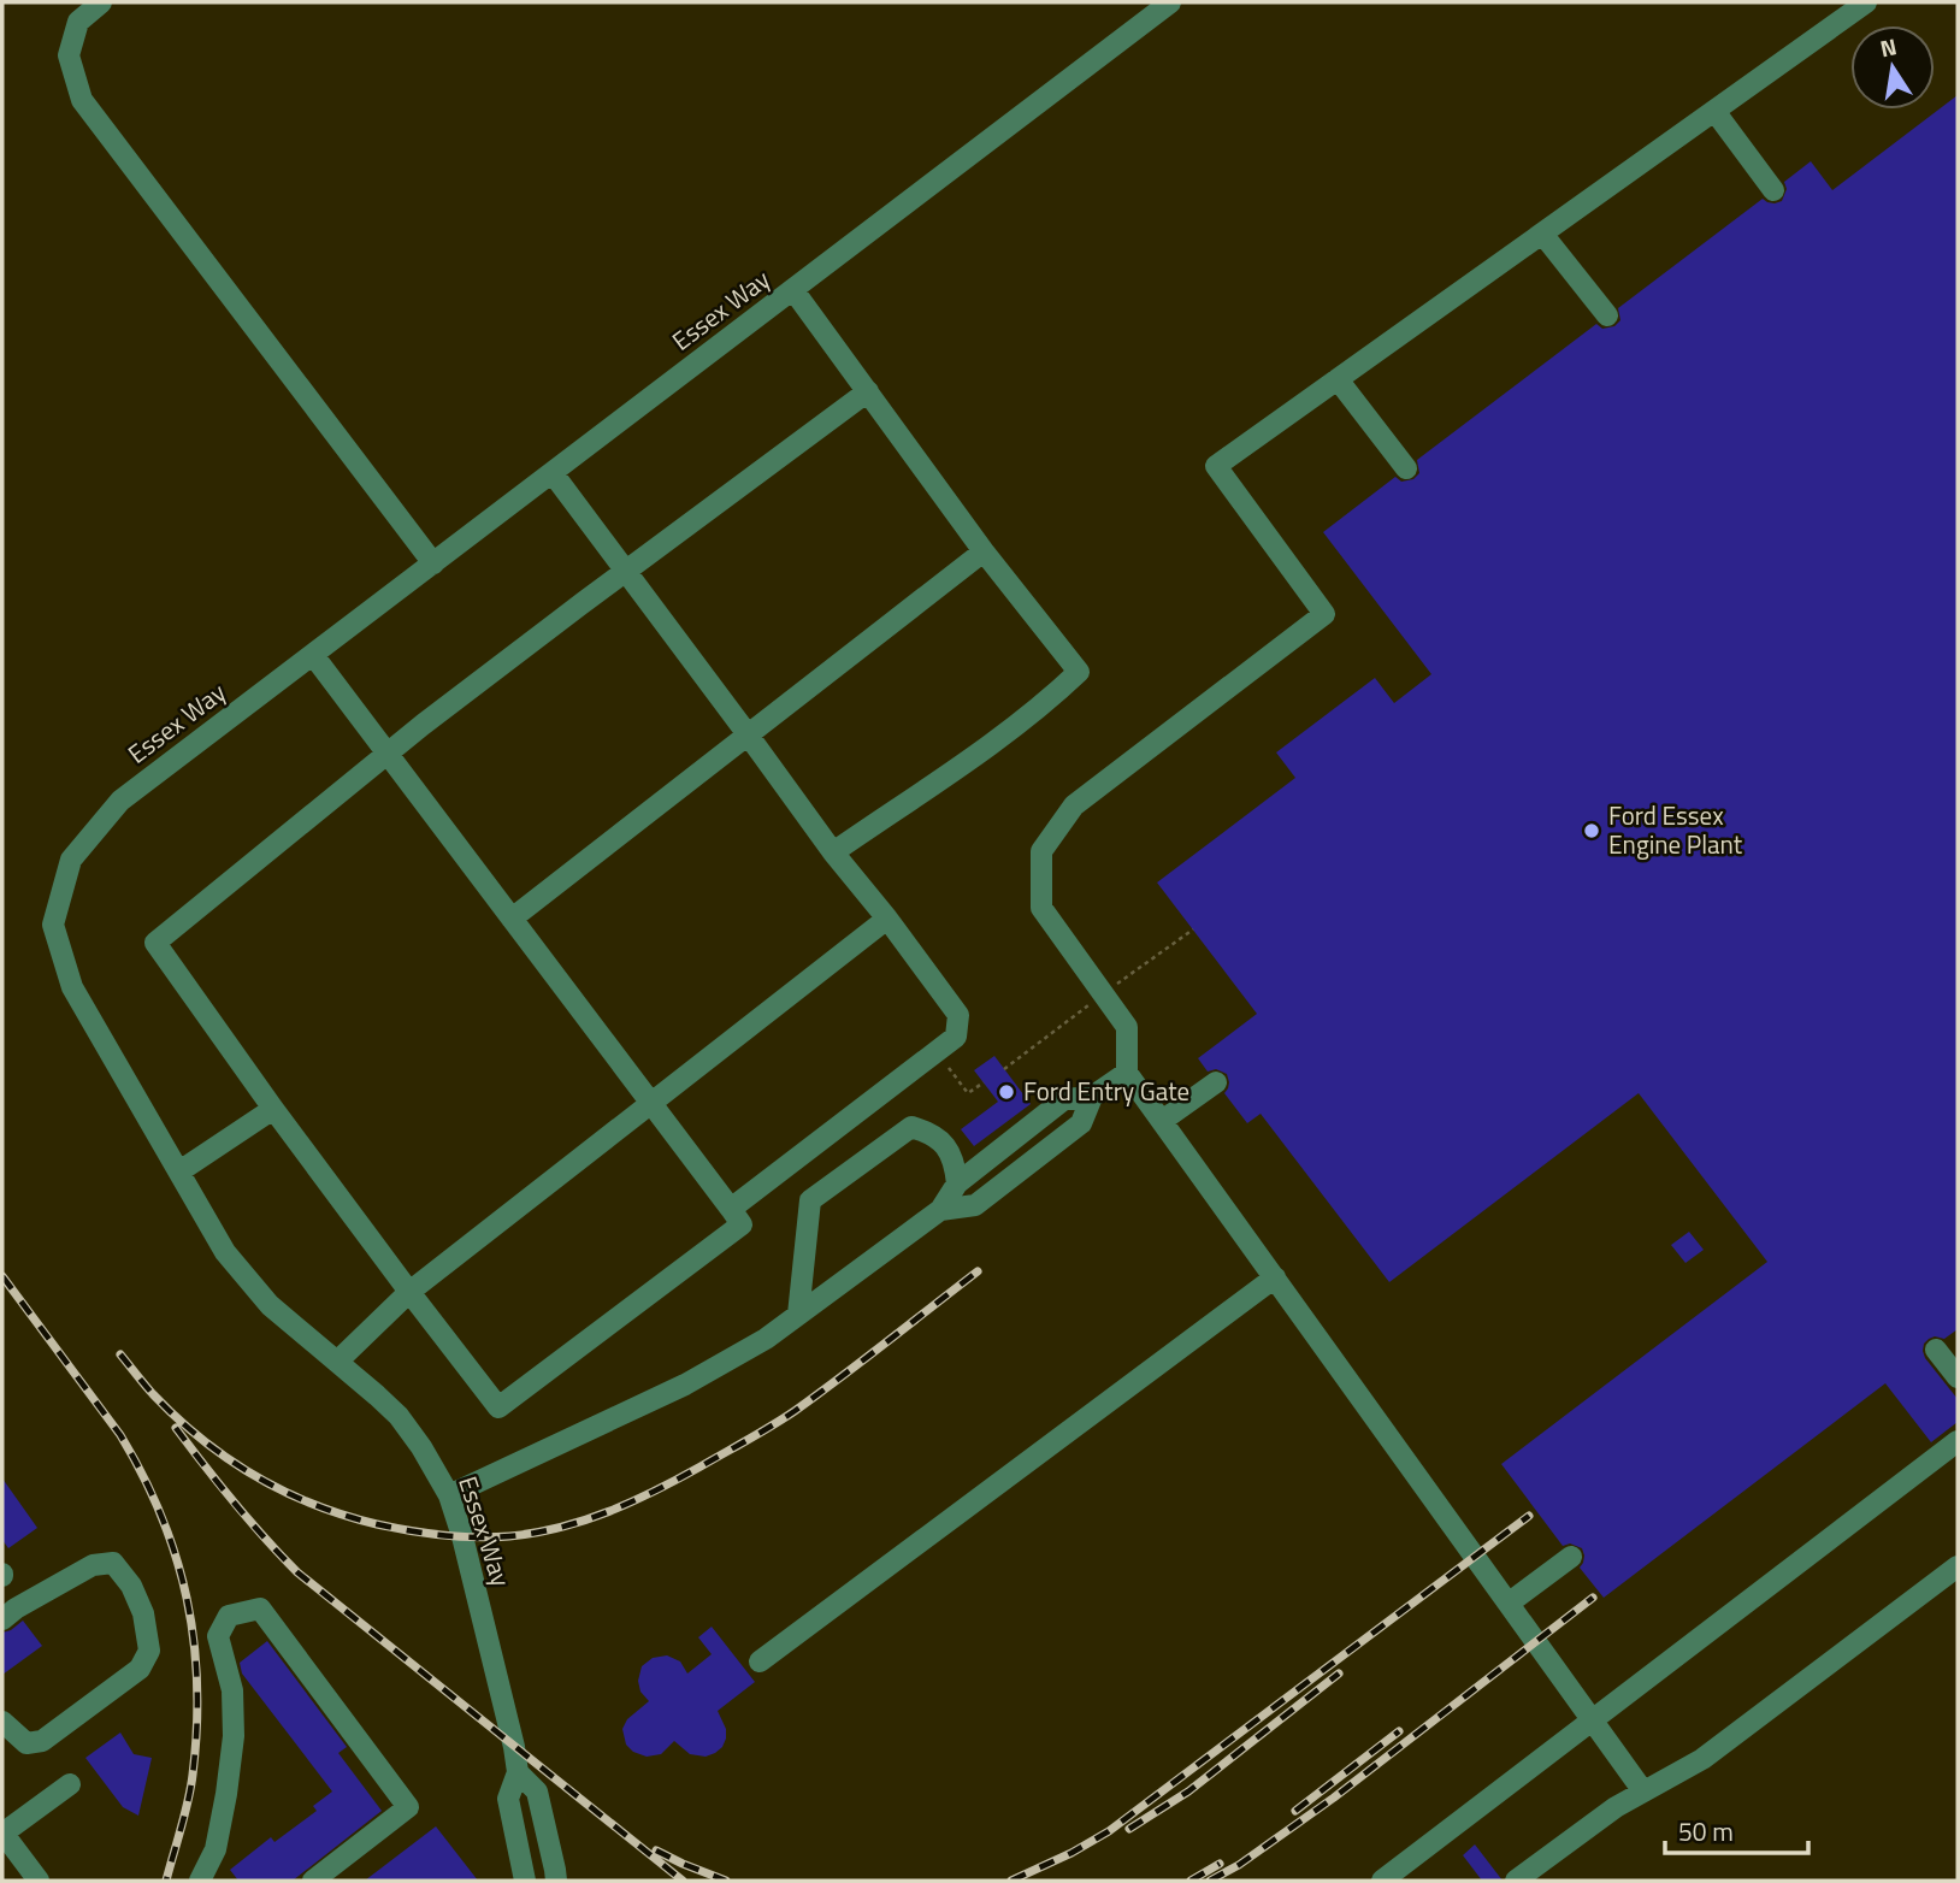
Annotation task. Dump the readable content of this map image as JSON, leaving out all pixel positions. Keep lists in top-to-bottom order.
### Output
{
  "streets": {
    "street": ["Essex Way"]
  },
  "places": ["Ford Essex Engine Plant", "Ford Entry Gate"],
  "scale_bar": "50 m",
  "north": "top"
}
